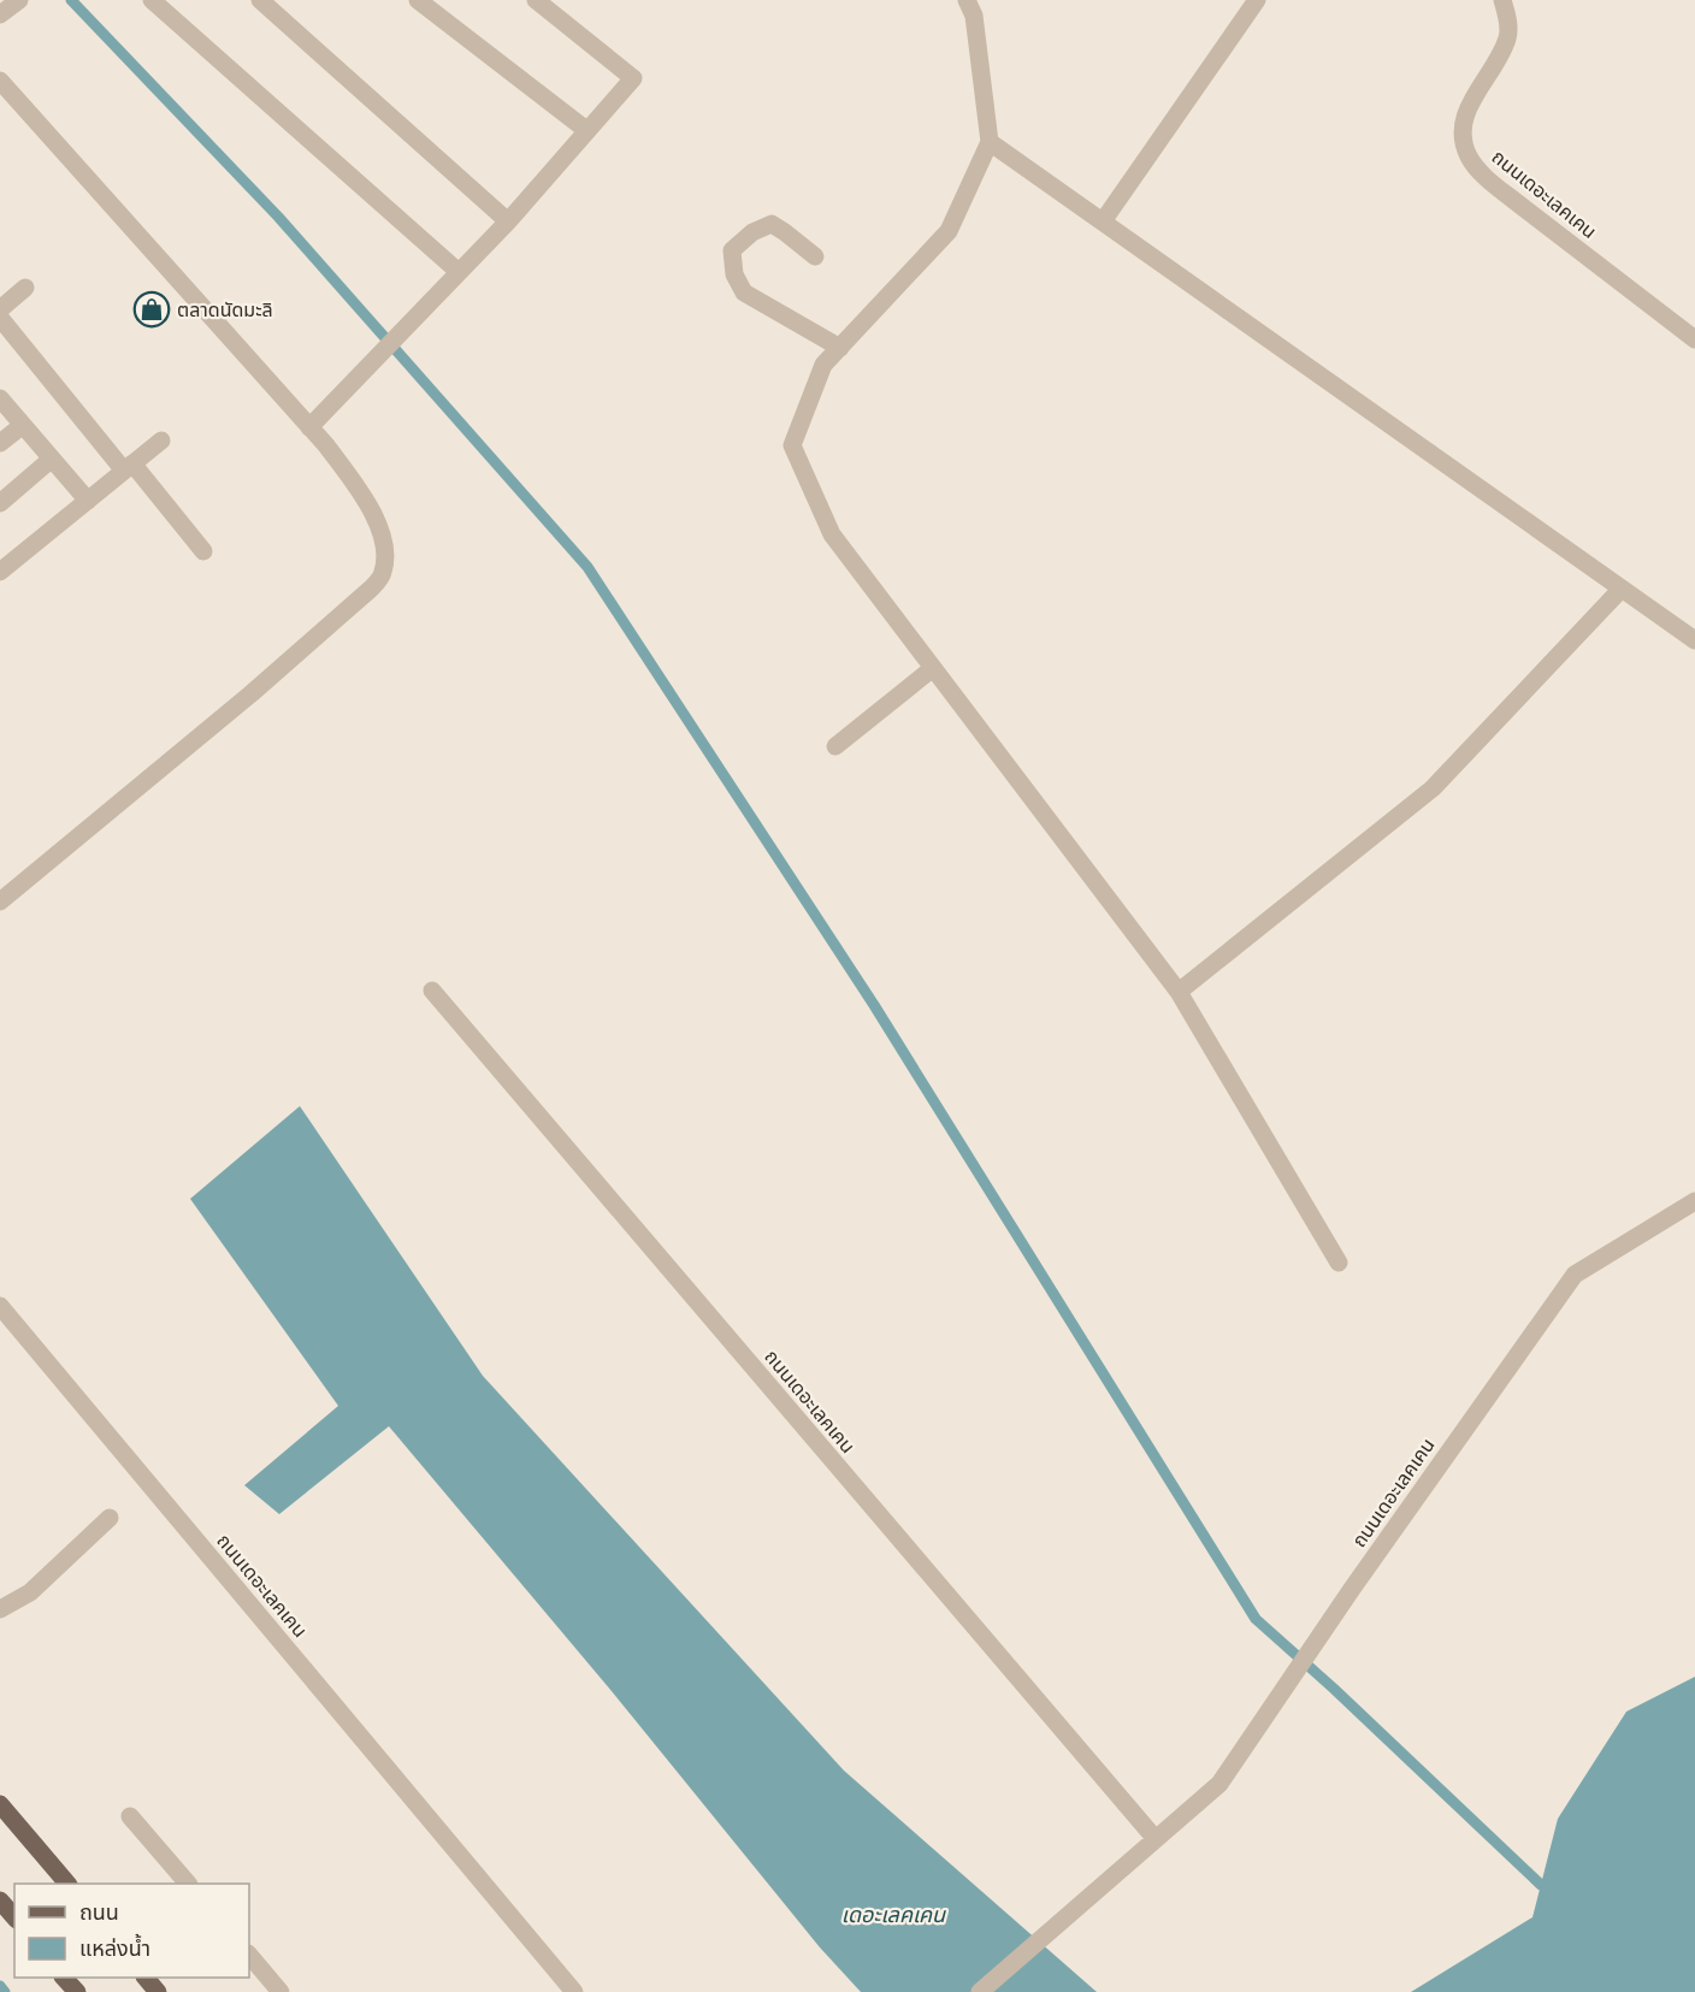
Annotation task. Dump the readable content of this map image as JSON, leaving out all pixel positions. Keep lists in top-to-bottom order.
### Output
{
  "streets": {
    "street": ["ถนนเดอะเลคเคน"]
  },
  "water": ["เดอะเลคเคน"],
  "places": {
    "shop": ["ตลาดนัดมะลิ"]
  },
  "legend": ["ถนน", "แหล่งน้ำ"]
}
